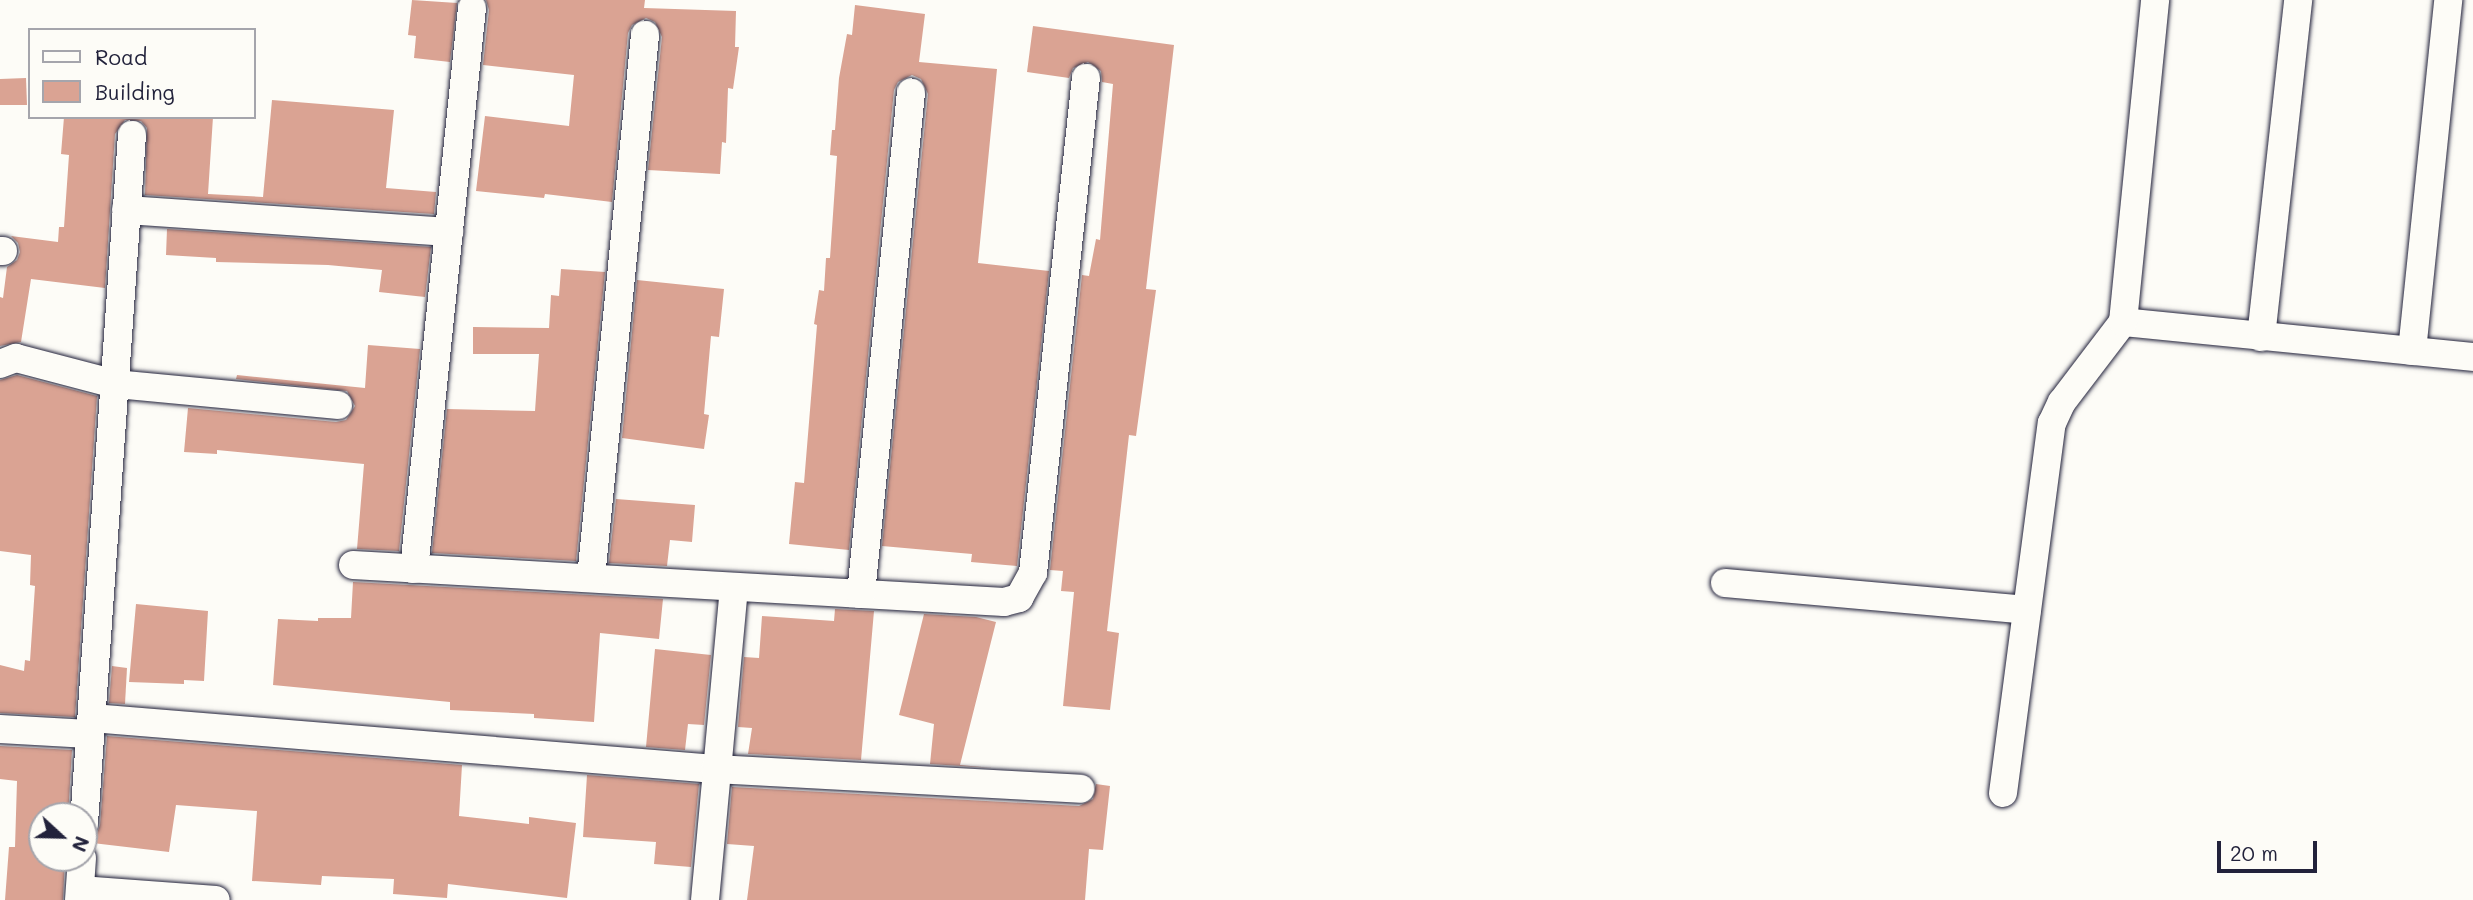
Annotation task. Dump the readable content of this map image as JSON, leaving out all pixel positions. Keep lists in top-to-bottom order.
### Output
{
  "legend": ["Road", "Building"],
  "scale_bar": "20 m",
  "north": "right"
}
